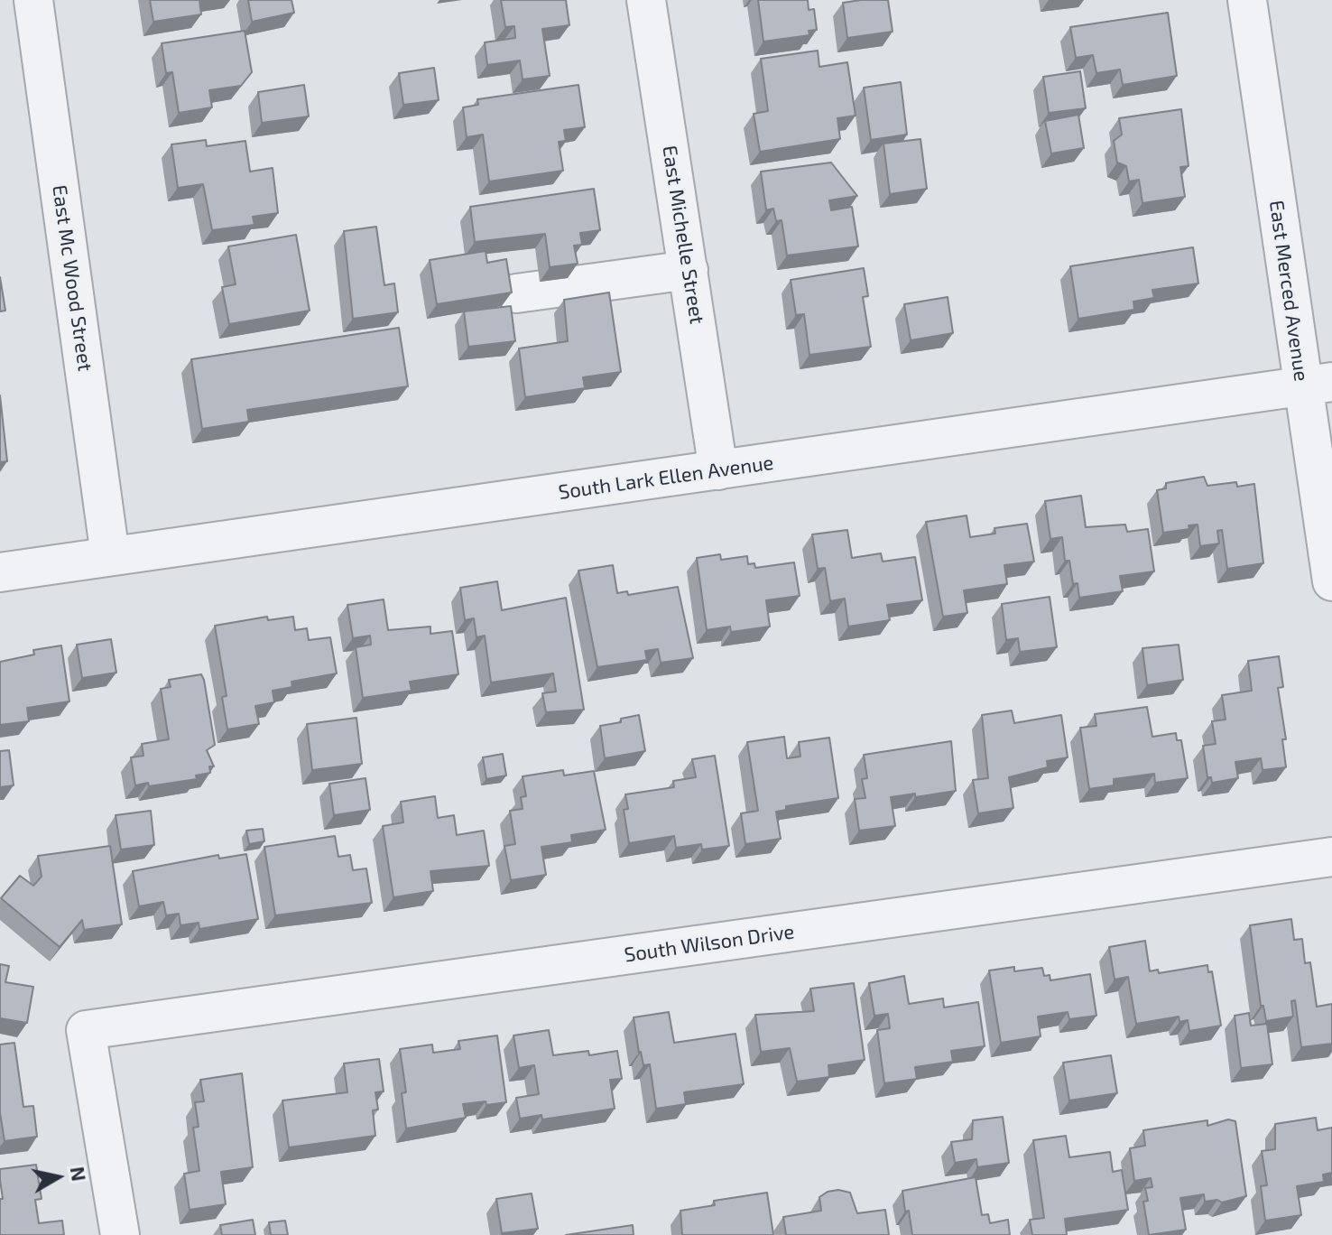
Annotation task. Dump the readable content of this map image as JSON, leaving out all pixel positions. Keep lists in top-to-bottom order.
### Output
{
  "streets": {
    "street": [
      "East Michelle Street",
      "East Mc Wood Street",
      "East Merced Avenue",
      "South Lark Ellen Avenue",
      "South Wilson Drive"
    ]
  },
  "crossings": [
    ["East Michelle Street", "South Lark Ellen Avenue"],
    ["East Mc Wood Street", "South Lark Ellen Avenue"],
    ["East Merced Avenue", "South Lark Ellen Avenue"]
  ],
  "north": "right"
}
